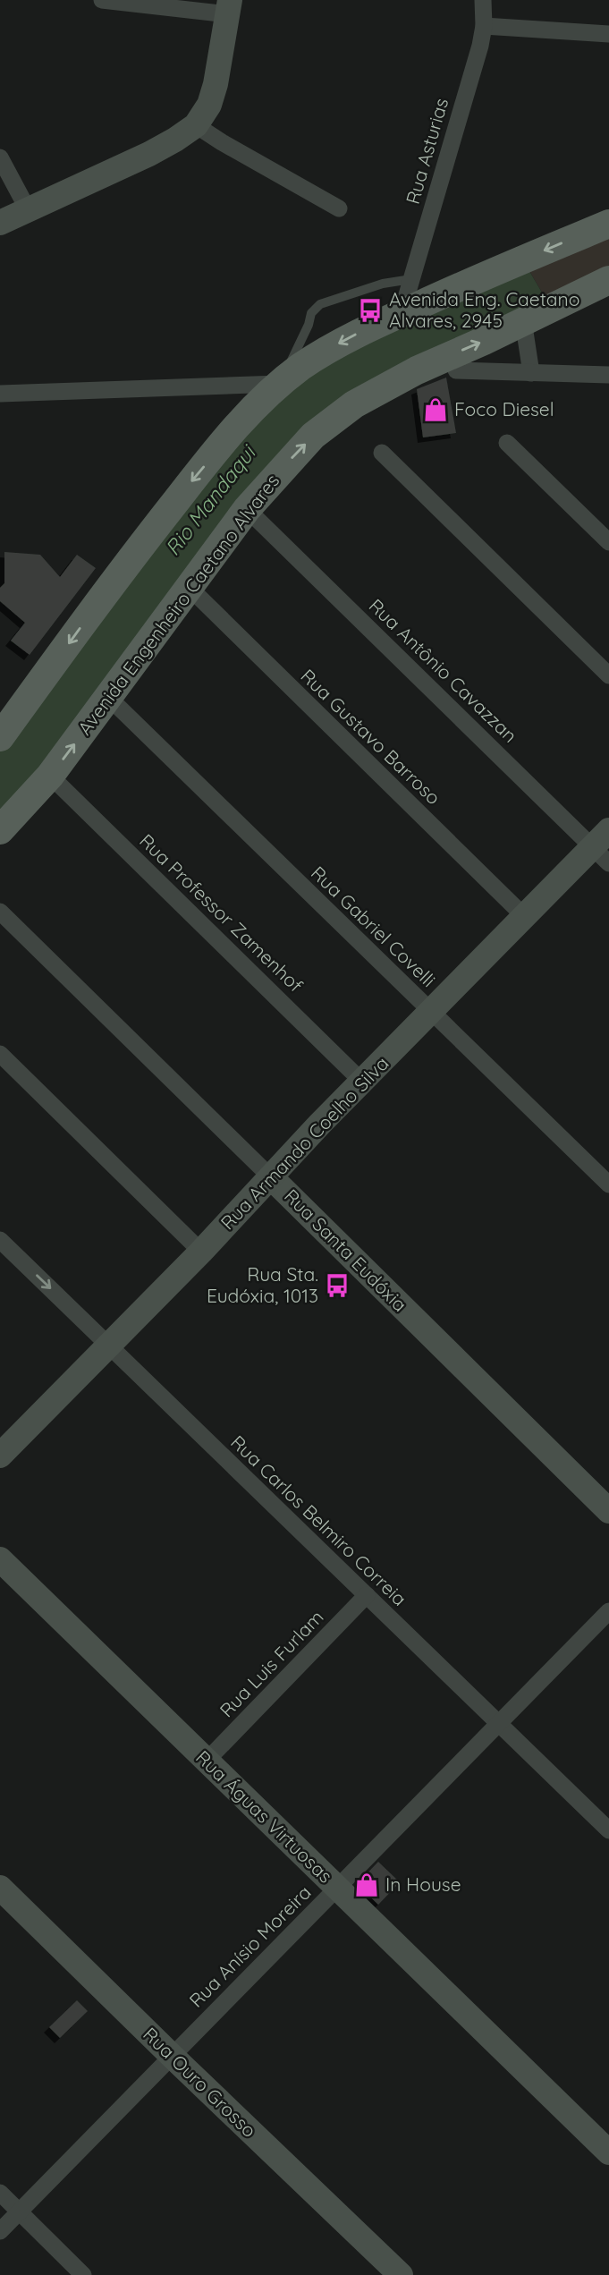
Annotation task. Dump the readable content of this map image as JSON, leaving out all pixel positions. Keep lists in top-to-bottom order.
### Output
{
  "streets": {
    "main road": ["Avenida Engenheiro Caetano Alvares"],
    "street": [
      "Rua Asturias",
      "Rua Antônio Cavazzan",
      "Rua Gustavo Barroso",
      "Rua Professor Zamenhof",
      "Rua Gabriel Covelli",
      "Rua Armando Coelho Silva",
      "Rua Santa Eudóxia",
      "Rua Carlos Belmiro Correia",
      "Rua Luis Furlam",
      "Rua Águas Virtuosas",
      "Rua Anísio Moreira",
      "Rua Ouro Grosso"
    ]
  },
  "crossings": [
    ["Avenida Engenheiro Caetano Alvares", "Rua Antônio Cavazzan"],
    ["Avenida Engenheiro Caetano Alvares", "Rua Gustavo Barroso"],
    ["Avenida Engenheiro Caetano Alvares", "Rua Professor Zamenhof"],
    ["Avenida Engenheiro Caetano Alvares", "Rua Gabriel Covelli"],
    ["Rua Antônio Cavazzan", "Rua Armando Coelho Silva"],
    ["Rua Gustavo Barroso", "Rua Armando Coelho Silva"],
    ["Rua Professor Zamenhof", "Rua Armando Coelho Silva"],
    ["Rua Gabriel Covelli", "Rua Armando Coelho Silva"],
    ["Rua Armando Coelho Silva", "Rua Santa Eudóxia"],
    ["Rua Armando Coelho Silva", "Rua Carlos Belmiro Correia"],
    ["Rua Carlos Belmiro Correia", "Rua Luis Furlam"],
    ["Rua Carlos Belmiro Correia", "Rua Anísio Moreira"],
    ["Rua Luis Furlam", "Rua Águas Virtuosas"],
    ["Rua Águas Virtuosas", "Rua Anísio Moreira"],
    ["Rua Anísio Moreira", "Rua Ouro Grosso"]
  ],
  "water": ["Rio Mandaqui"],
  "places": {
    "bus stop": ["Avenida Eng. Caetano Alvares, 2945", "Rua Sta. Eudóxia, 1013"],
    "shop": ["Foco Diesel", "In House"]
  }
}
